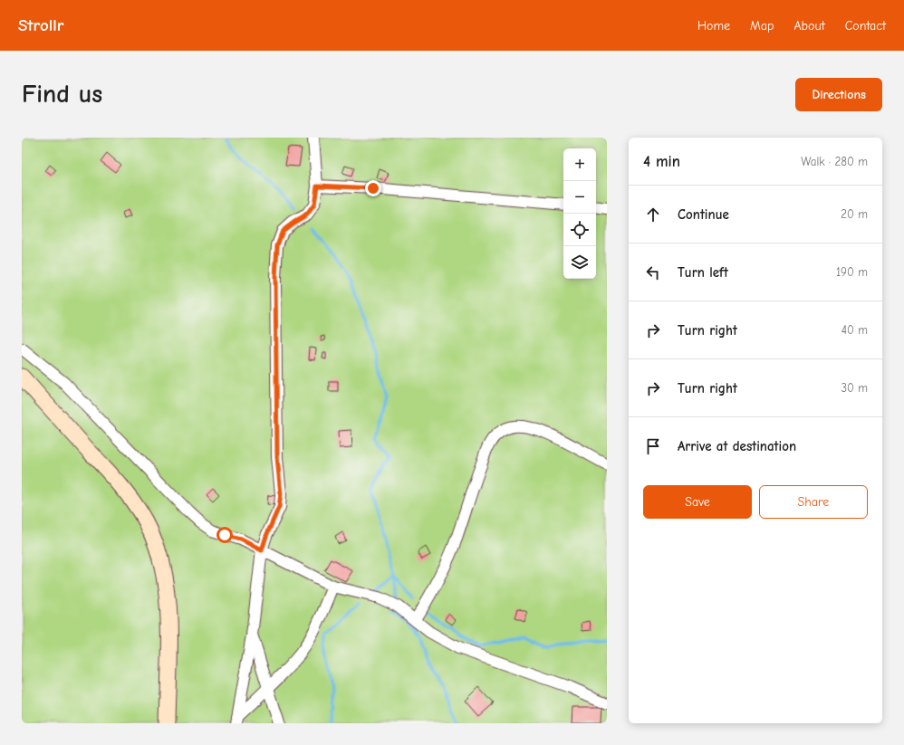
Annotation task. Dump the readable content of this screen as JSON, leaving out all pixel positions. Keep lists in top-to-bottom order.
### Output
{
  "page": {
    "header": "Strollr",
    "nav": [
      "Home",
      "Map",
      "About",
      "Contact"
    ],
    "buttons": [
      "Directions",
      ["Save", "Share"]
    ],
    "title": "Find us",
    "heading": ["4 min", "Walk · 280 m"],
    "map_buttons": ["+", "−"],
    "list": [
      ["Continue", "20 m"],
      ["Turn left", "190 m"],
      ["Turn right", "40 m"],
      ["Turn right", "30 m"],
      "Arrive at destination"
    ]
  }
}
